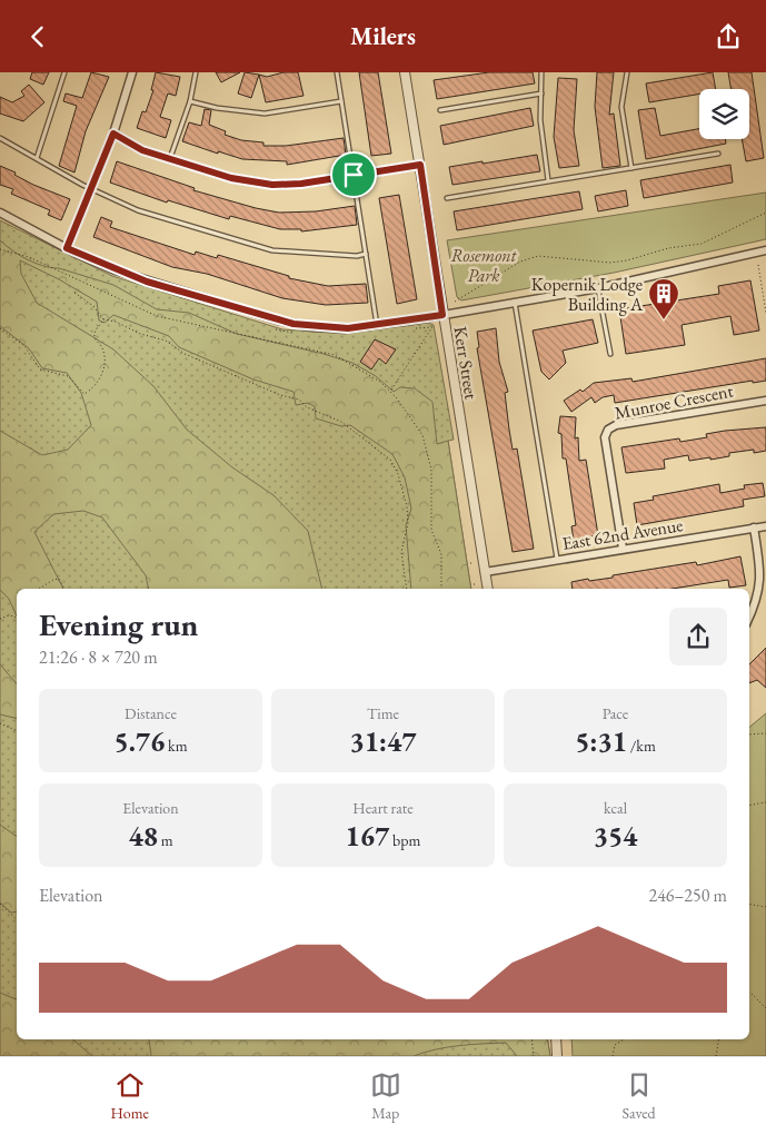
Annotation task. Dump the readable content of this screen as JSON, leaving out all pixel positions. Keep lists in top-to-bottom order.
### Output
{
  "streets": {
    "street": ["Kerr Street", "Munroe Crescent", "East 62nd Avenue"]
  },
  "crossings": [
    ["Kerr Street", "East 62nd Avenue"],
    ["Munroe Crescent", "East 62nd Avenue"]
  ],
  "parks": ["Rosemont Park"],
  "places": {
    "building": ["Kopernik Lodge Building A"]
  },
  "page": {
    "header": "Milers",
    "heading": ["Evening run", "21:26 · 8 × 720 m"],
    "stats": [
      ["Distance", "5.76 km"],
      ["Time", "31:47"],
      ["Pace", "5:31 /km"],
      ["Elevation", "48 m"],
      ["Heart rate", "167 bpm"],
      ["kcal", "354"]
    ],
    "chart": ["Elevation", "246–250 m"],
    "tabs": ["Home", "Map", "Saved"]
  }
}
